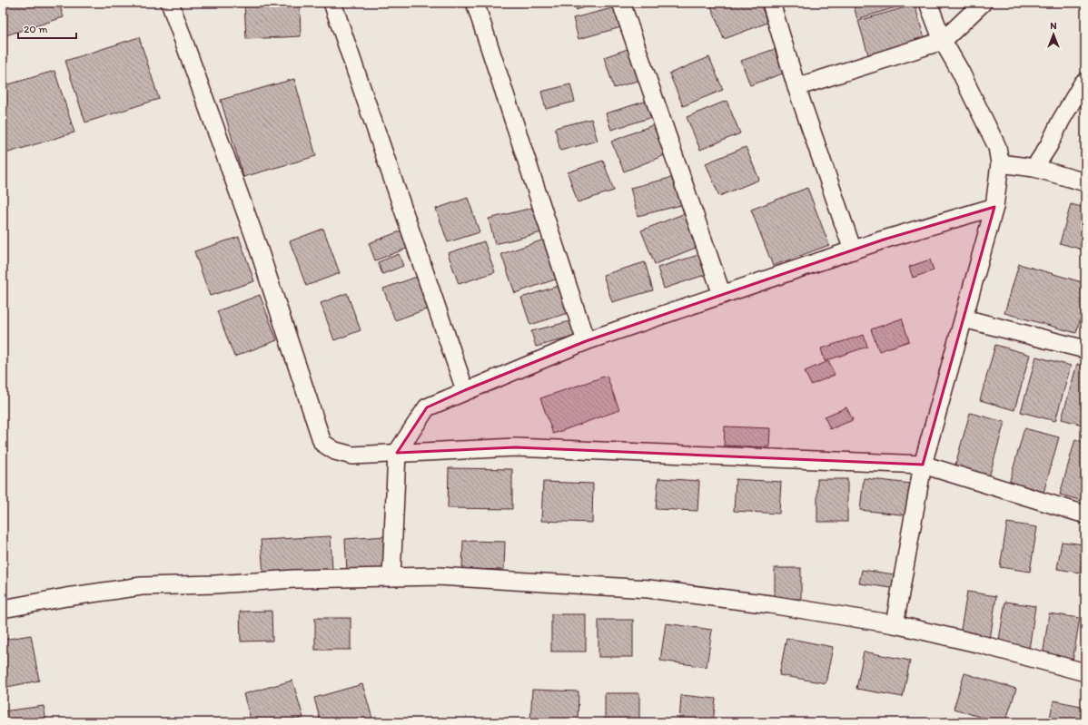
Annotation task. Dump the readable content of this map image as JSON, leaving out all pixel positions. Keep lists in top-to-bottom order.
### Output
{
  "scale_bar": "20 m",
  "north": "top"
}
